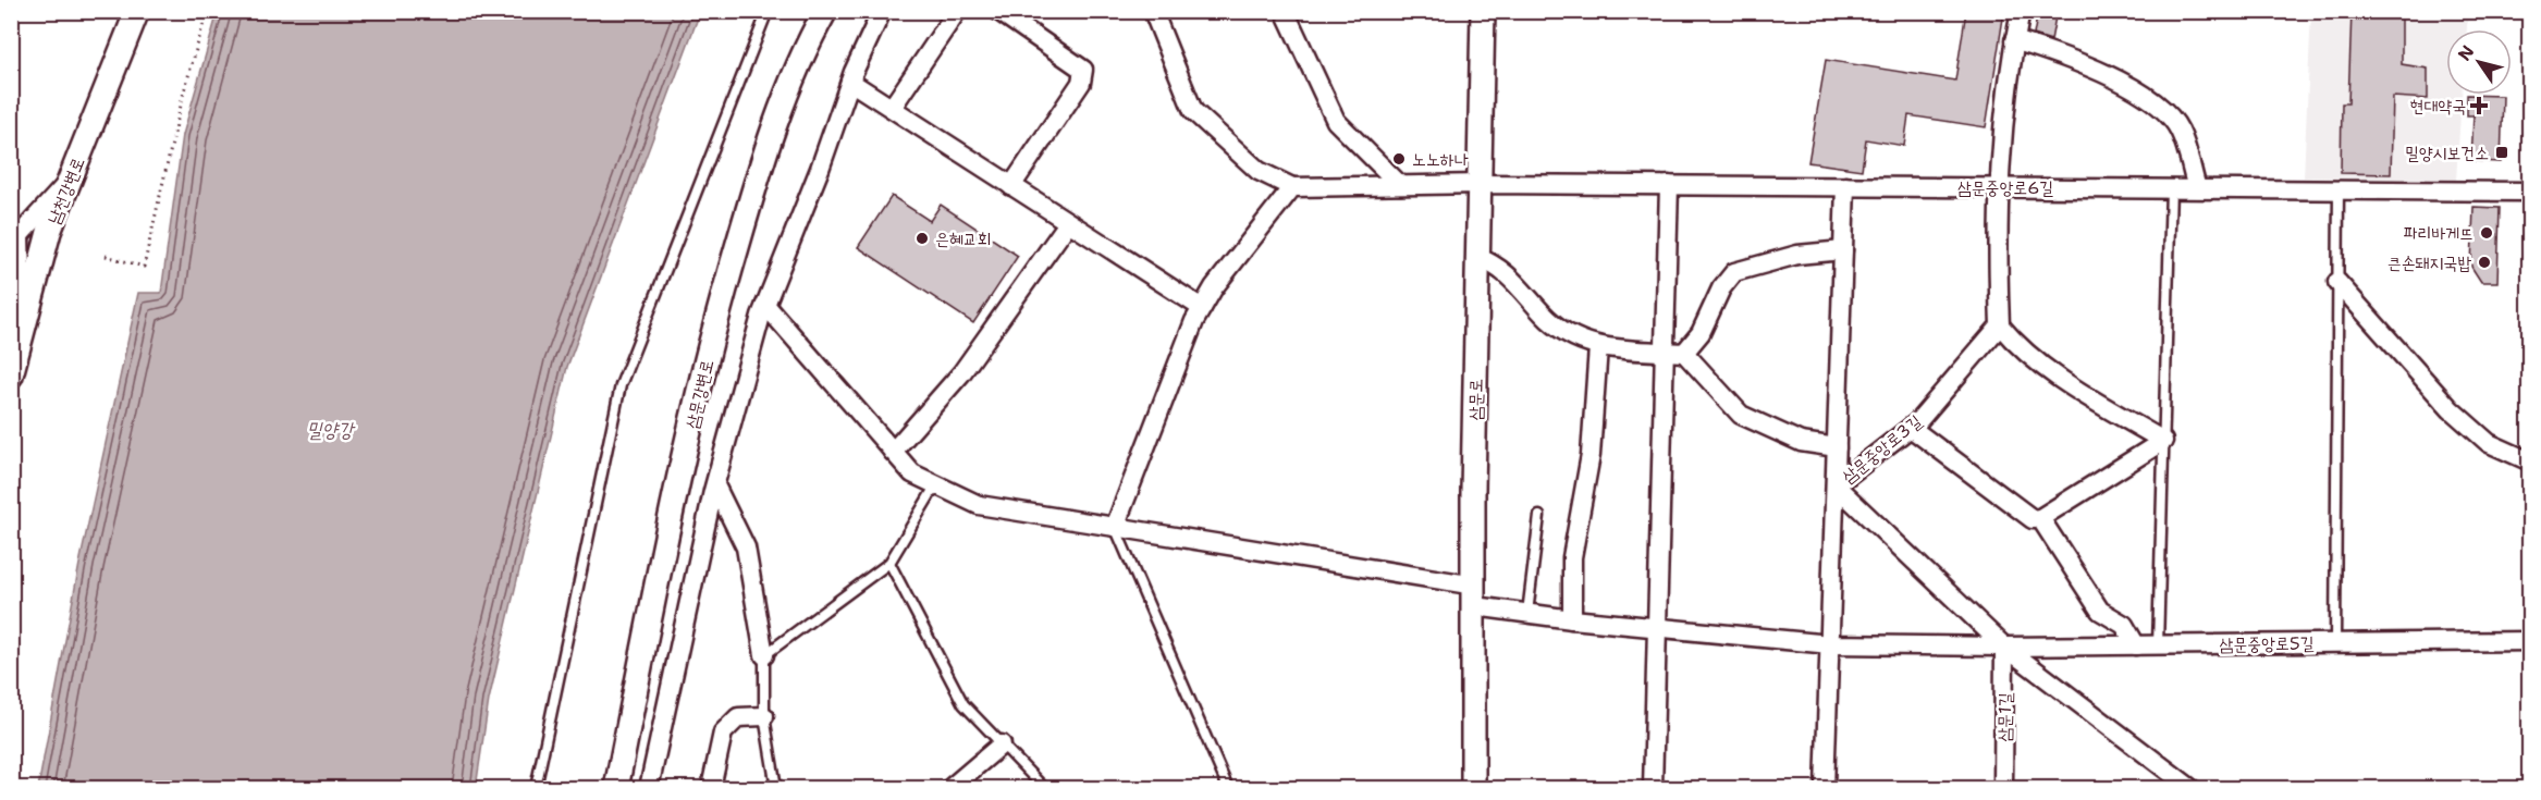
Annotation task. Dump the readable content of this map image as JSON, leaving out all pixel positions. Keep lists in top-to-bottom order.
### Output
{
  "streets": {
    "street": [
      "삼문중앙로6길",
      "남천강변로",
      "삼문강변로",
      "삼문로",
      "삼문중앙로3길",
      "삼문중앙로5길",
      "삼문1길"
    ]
  },
  "crossings": [
    ["삼문중앙로6길", "삼문로"],
    ["삼문로", "삼문중앙로5길"],
    ["삼문중앙로3길", "삼문중앙로5길"],
    ["삼문중앙로3길", "삼문1길"],
    ["삼문중앙로5길", "삼문1길"]
  ],
  "water": ["밀양강"],
  "places": {
    "health": ["현대약국"],
    "transit": ["밀양시보건소"],
    "other": [
      "노노하나",
      "파리바게뜨",
      "은혜교회",
      "큰손돼지국밥"
    ]
  },
  "north": "top left"
}
